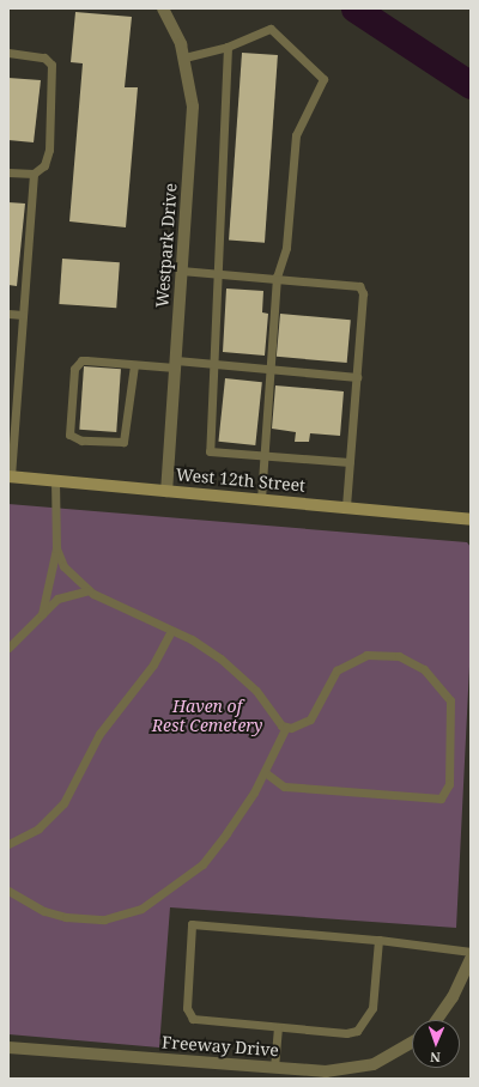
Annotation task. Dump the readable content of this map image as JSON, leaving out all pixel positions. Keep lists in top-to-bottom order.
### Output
{
  "streets": {
    "main road": ["West 12th Street"],
    "street": ["Westpark Drive", "Freeway Drive"]
  },
  "crossings": [
    ["Westpark Drive", "West 12th Street"]
  ],
  "parks": ["Haven of Rest Cemetery"],
  "north": "bottom"
}
